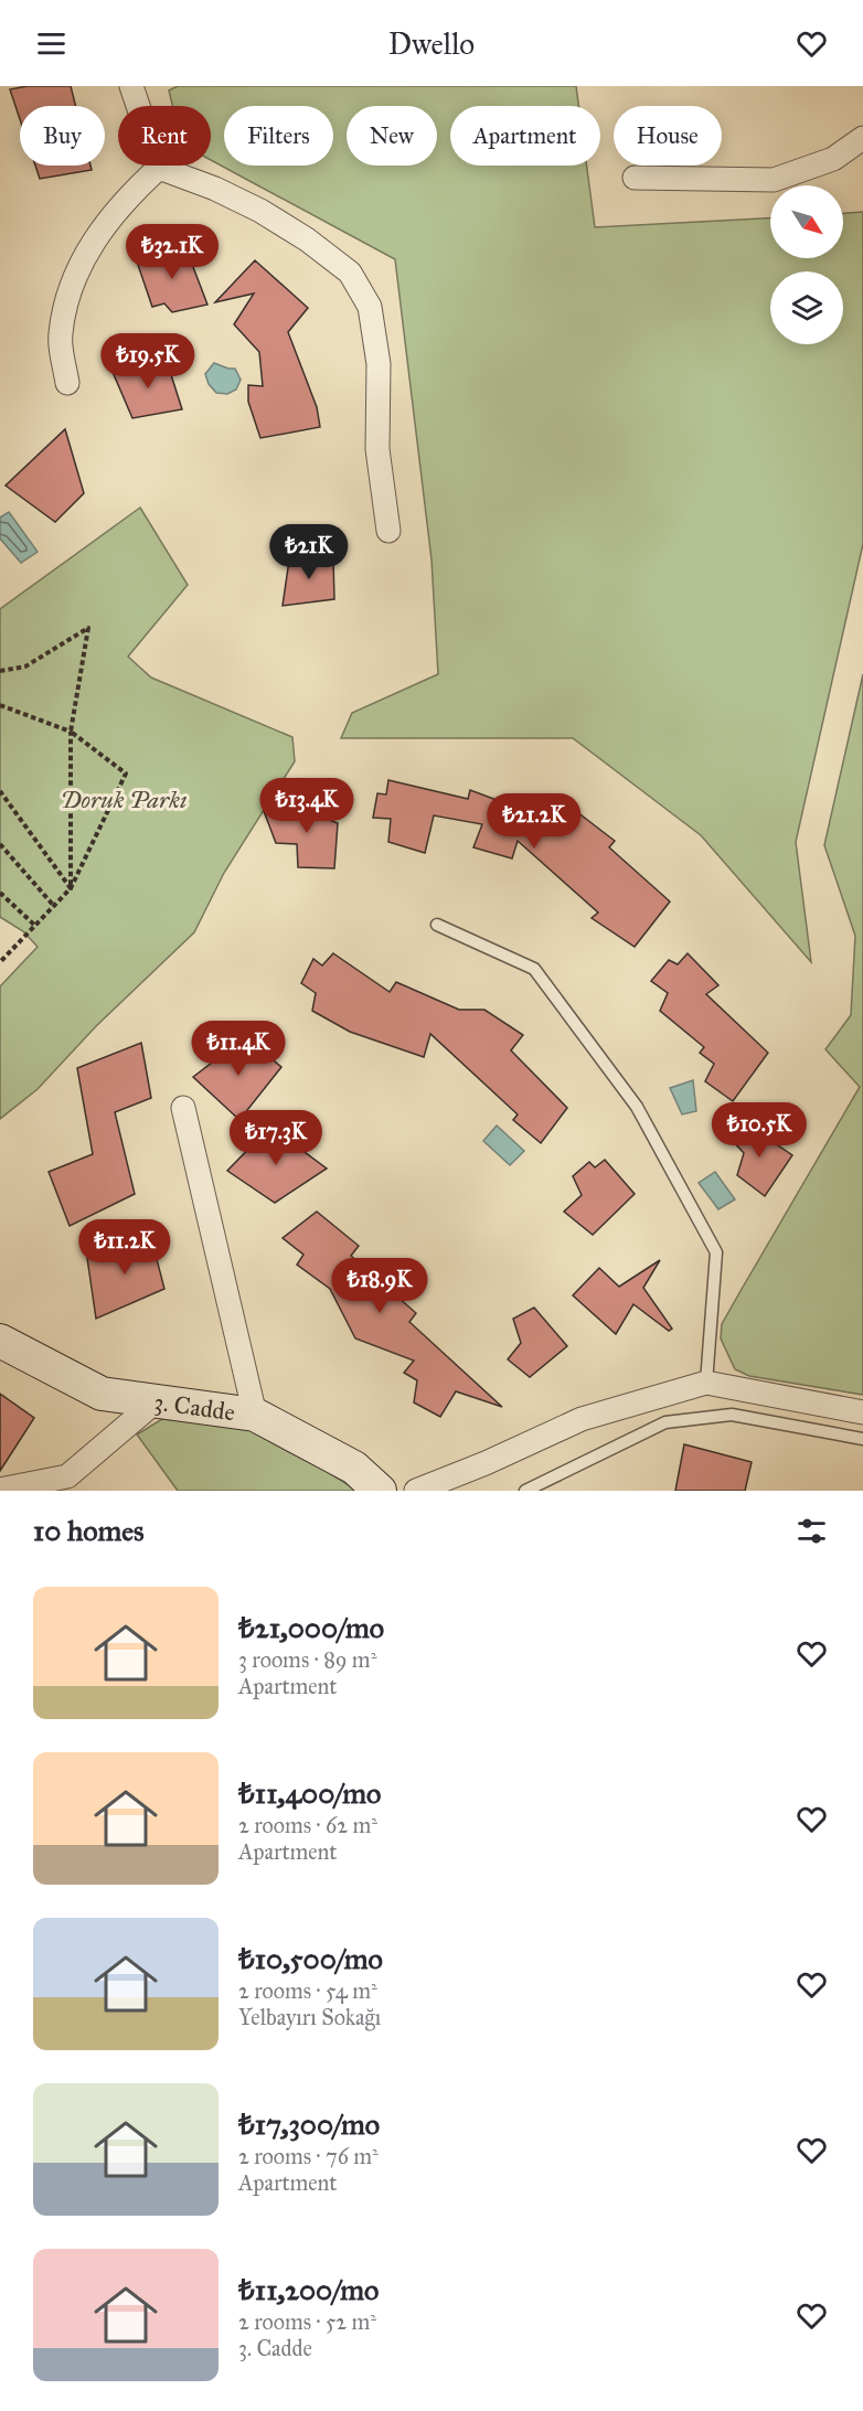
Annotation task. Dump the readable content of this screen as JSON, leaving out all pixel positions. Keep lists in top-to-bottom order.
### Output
{
  "streets": {
    "main road": ["3. Cadde"]
  },
  "parks": ["Doruk Parkı"],
  "north": "bottom right",
  "page": {
    "header": "Dwello",
    "chip": [
      "Buy",
      "Rent",
      "Filters",
      "New",
      "Apartment",
      "House"
    ],
    "price": [
      "₺32.1K",
      "₺19.5K",
      "₺21K",
      "₺13.4K",
      "₺21.2K",
      "₺11.4K",
      "₺10.5K",
      "₺17.3K",
      "₺11.2K",
      "₺18.9K"
    ],
    "heading": "10 homes",
    "list": [
      {
        "name": "₺21,000/mo",
        "note": "3 rooms · 89 m² · Apartment"
      },
      {
        "name": "₺11,400/mo",
        "note": "2 rooms · 62 m² · Apartment"
      },
      {
        "name": "₺10,500/mo",
        "note": "2 rooms · 54 m² · Yelbayırı Sokağı"
      },
      {
        "name": "₺17,300/mo",
        "note": "2 rooms · 76 m² · Apartment"
      },
      {
        "name": "₺11,200/mo",
        "note": "2 rooms · 52 m² · 3. Cadde"
      }
    ]
  }
}
